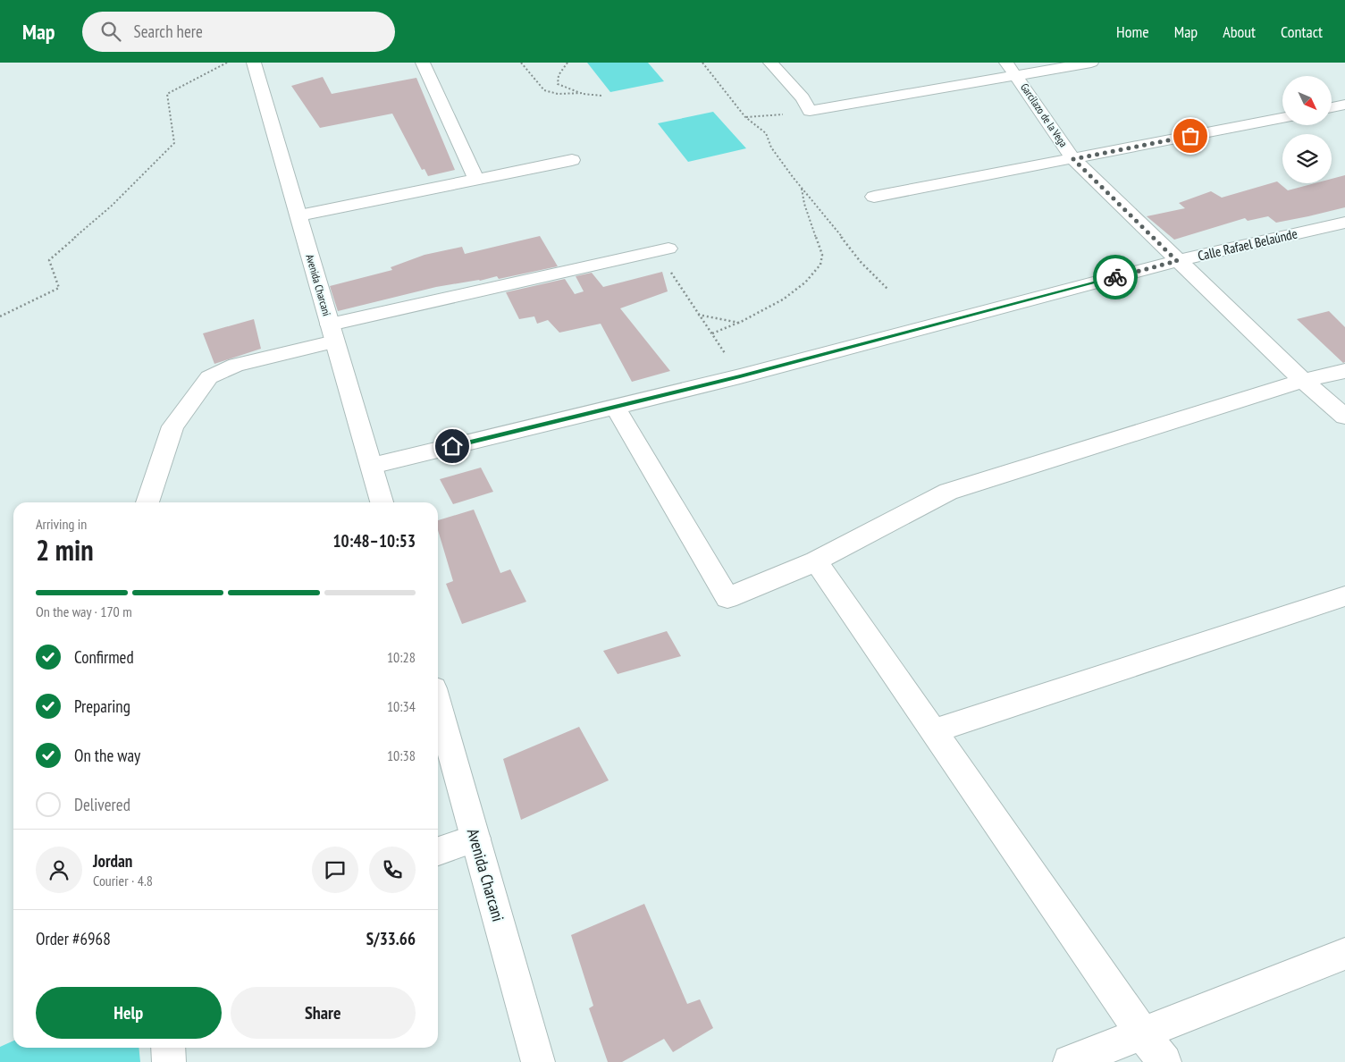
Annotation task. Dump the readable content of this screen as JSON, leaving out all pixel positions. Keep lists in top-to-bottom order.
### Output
{
  "streets": {
    "street": ["Garcilazo de la Vega", "Calle Rafael Belaúnde", "Avenida Charcani"]
  },
  "crossings": [
    ["Garcilazo de la Vega", "Calle Rafael Belaúnde"],
    ["Calle Rafael Belaúnde", "Avenida Charcani"]
  ],
  "north": "bottom right",
  "page": {
    "header": "Map",
    "search": "Search here",
    "nav": [
      "Home",
      "Map",
      "About",
      "Contact"
    ],
    "heading": ["2 min", "Arriving in", "10:48–10:53"],
    "panel": [
      "Jordan",
      "Courier · 4.8",
      "Order #6968",
      "S/33.66"
    ],
    "bar": "On the way · 170 m",
    "list": [
      ["Confirmed", "10:28"],
      ["Preparing", "10:34"],
      ["On the way", "10:38"],
      "Delivered"
    ],
    "buttons": ["Help", "Share"]
  }
}
